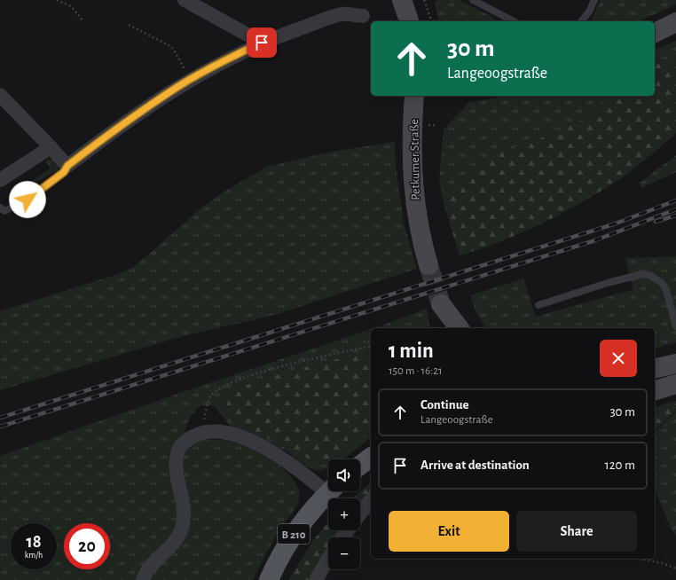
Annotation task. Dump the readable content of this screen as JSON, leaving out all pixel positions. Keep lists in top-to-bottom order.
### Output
{
  "streets": {
    "main road": ["Petkumer Straße", "B 210"]
  },
  "page": {
    "turn": ["30 m", "Langeoogstraße"],
    "heading": ["1 min", "150 m · 16:21"],
    "list": [
      {
        "name": "Continue",
        "note": "Langeoogstraße",
        "value": "30 m"
      },
      {
        "name": "Arrive at destination",
        "value": "120 m"
      }
    ],
    "map_buttons": ["+", "−"],
    "buttons": ["Exit", "Share"],
    "speed": "18 km/h",
    "limit": "20"
  }
}
